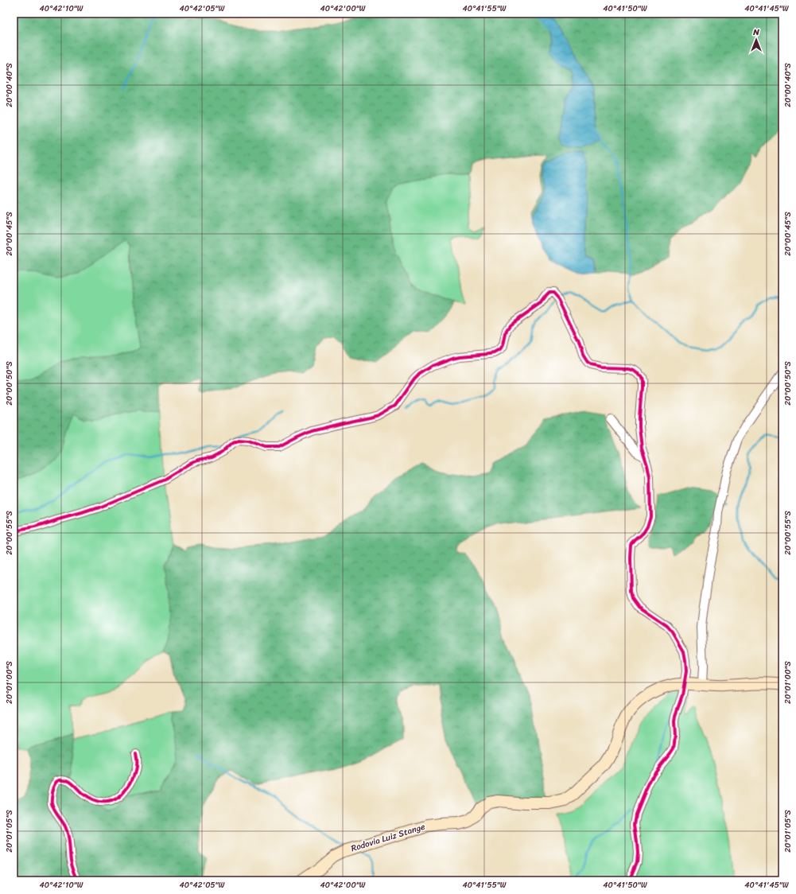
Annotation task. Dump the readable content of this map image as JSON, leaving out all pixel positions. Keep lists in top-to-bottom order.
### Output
{
  "streets": {
    "street": ["Rodovia Luiz Stange"]
  },
  "north": "top",
  "coordinates": [
    "40°42'10\"W",
    "40°42'05\"W",
    "40°42'00\"W",
    "40°41'55\"W",
    "40°41'50\"W",
    "40°41'45\"W",
    "20°00'40\"S",
    "20°00'45\"S",
    "20°00'50\"S",
    "20°00'55\"S",
    "20°01'00\"S",
    "20°01'05\"S"
  ]
}
